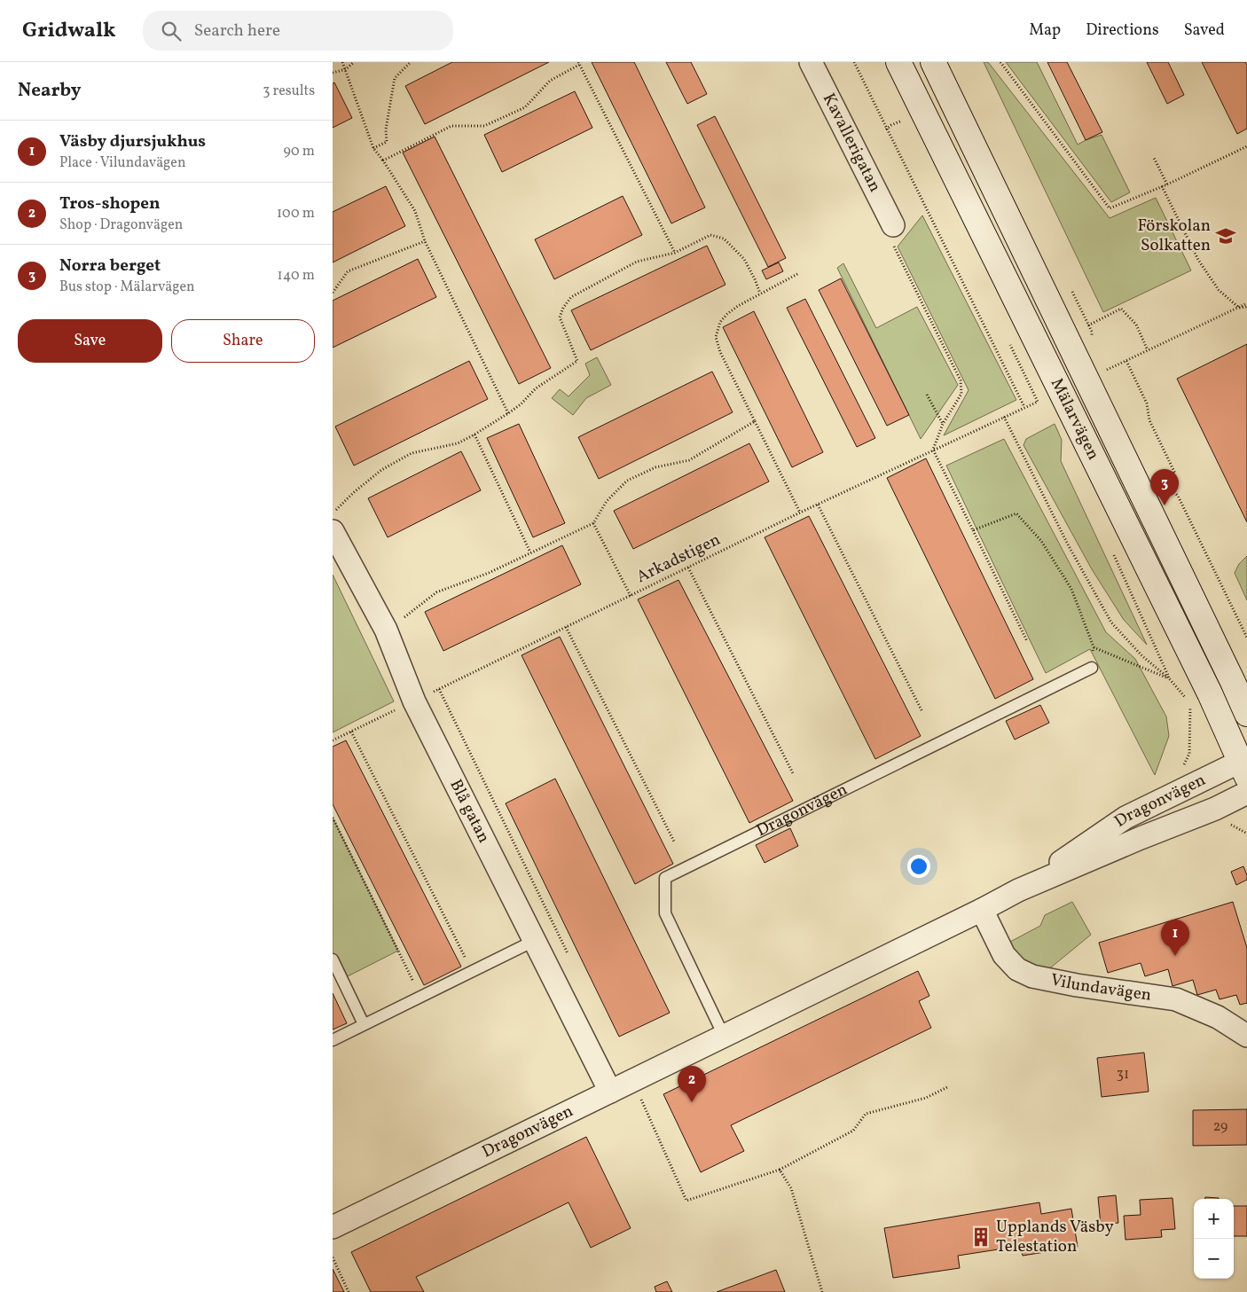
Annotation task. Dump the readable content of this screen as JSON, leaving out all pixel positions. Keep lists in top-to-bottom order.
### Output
{
  "streets": {
    "main road": ["Mälarvägen"],
    "street": [
      "Kavallerigatan",
      "Dragonvägen",
      "Blå gatan",
      "Vilundavägen"
    ],
    "path": ["Arkadstigen"]
  },
  "crossings": [
    ["Mälarvägen", "Dragonvägen"],
    ["Arkadstigen", "Blå gatan"],
    ["Dragonvägen", "Blå gatan"],
    ["Dragonvägen", "Vilundavägen"]
  ],
  "places": {
    "school or university": ["Förskolan Solkatten"],
    "building": ["Upplands Väsby Telestation"]
  },
  "house_numbers": ["31", "29"],
  "page": {
    "header": "Gridwalk",
    "search": "Search here",
    "nav": ["Map", "Directions", "Saved"],
    "heading": ["Nearby", "3 results"],
    "list": [
      {
        "mark": "1",
        "name": "Väsby djursjukhus",
        "note": "Place · Vilundavägen",
        "value": "90 m"
      },
      {
        "mark": "2",
        "name": "Tros-shopen",
        "note": "Shop · Dragonvägen",
        "value": "100 m"
      },
      {
        "mark": "3",
        "name": "Norra berget",
        "note": "Bus stop · Mälarvägen",
        "value": "140 m"
      }
    ],
    "buttons": ["Save", "Share"],
    "pins": ["3", "1", "2"],
    "map_buttons": ["+", "−"]
  }
}
